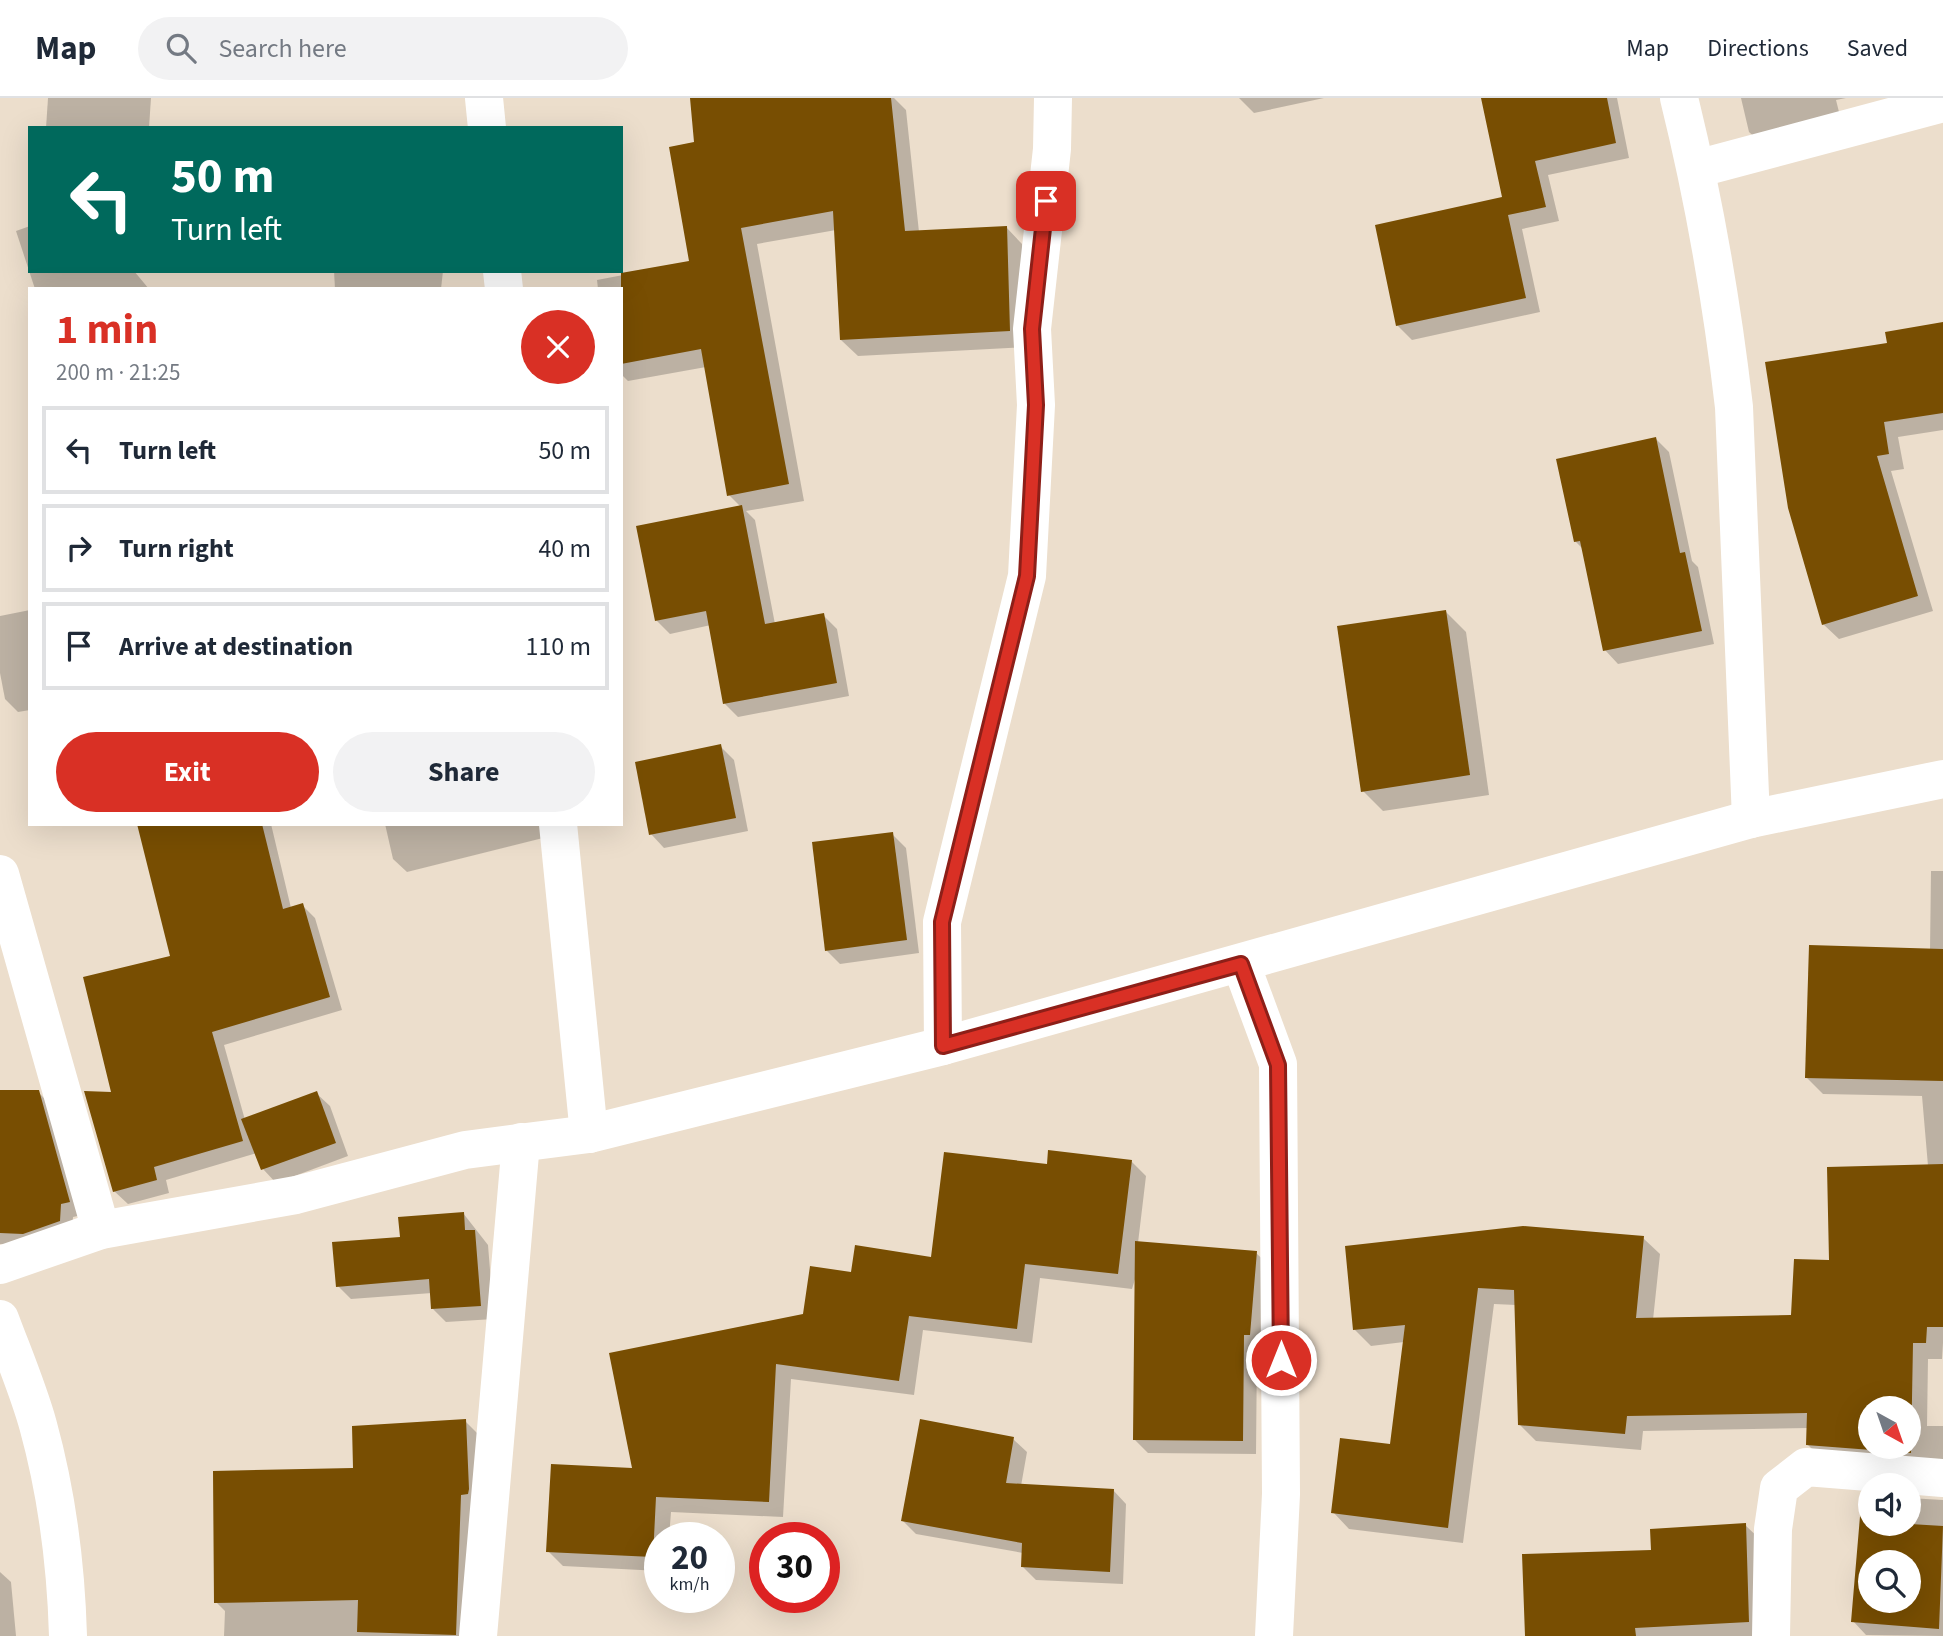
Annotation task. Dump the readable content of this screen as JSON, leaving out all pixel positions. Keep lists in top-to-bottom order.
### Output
{
  "north": "bottom right",
  "page": {
    "header": "Map",
    "search": "Search here",
    "nav": ["Map", "Directions", "Saved"],
    "turn": ["50 m", "Turn left"],
    "heading": ["1 min", "200 m · 21:25"],
    "list": [
      {
        "name": "Turn left",
        "value": "50 m"
      },
      {
        "name": "Turn right",
        "value": "40 m"
      },
      {
        "name": "Arrive at destination",
        "value": "110 m"
      }
    ],
    "buttons": ["Exit", "Share"],
    "speed": "20 km/h",
    "limit": "30"
  }
}
